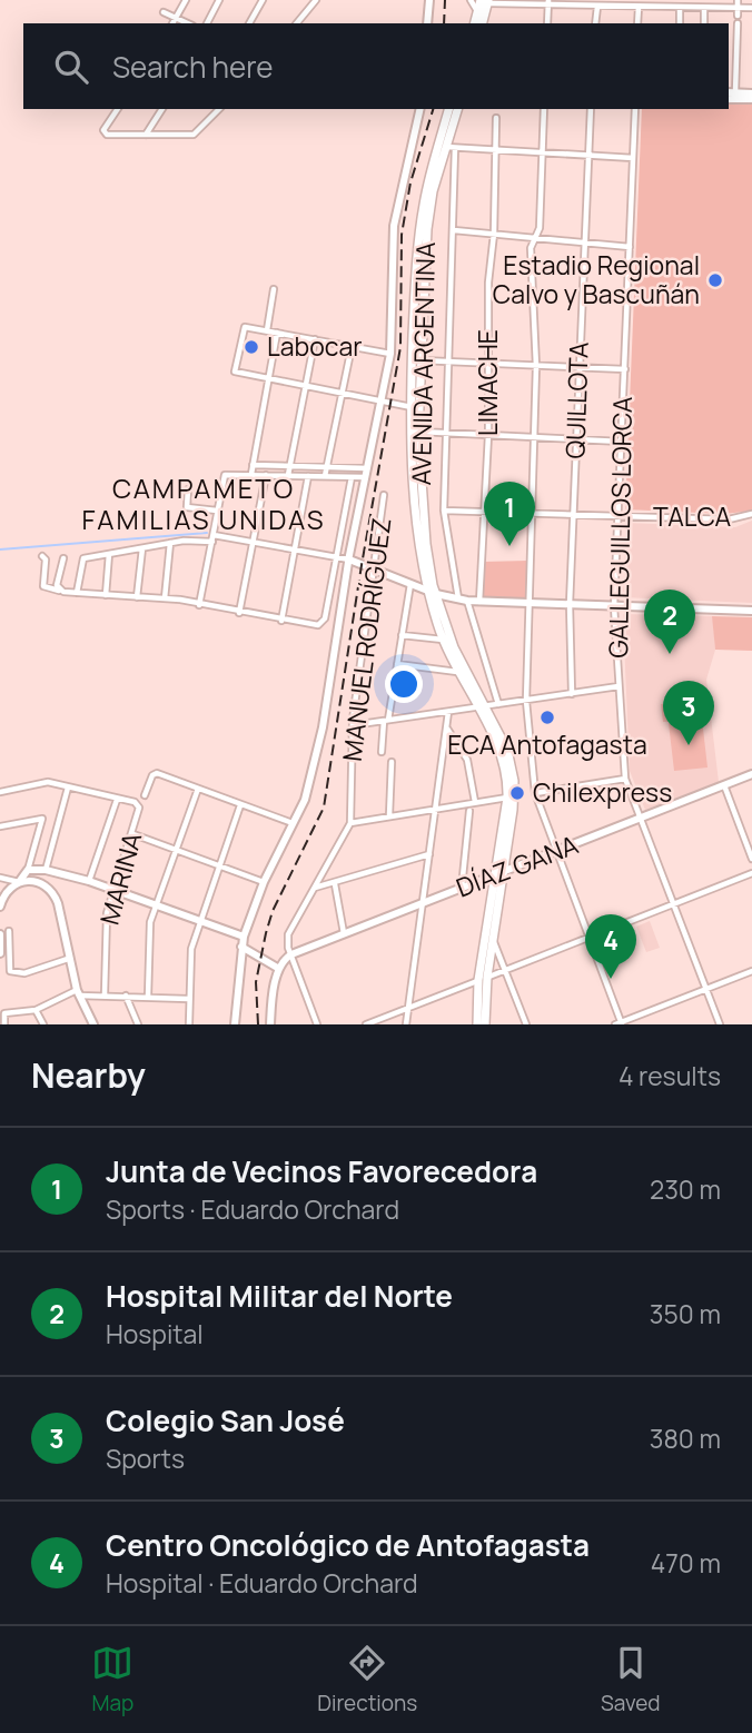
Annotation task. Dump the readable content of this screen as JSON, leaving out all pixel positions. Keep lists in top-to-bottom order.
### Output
{
  "streets": {
    "main road": ["AVENIDA ARGENTINA"],
    "street": [
      "LIMACHE",
      "QUILLOTA",
      "TALCA",
      "GALLEGUILLOS LORCA",
      "MANUEL RODRÍGUEZ",
      "DÍAZ GANA",
      "MARINA"
    ]
  },
  "crossings": [
    ["AVENIDA ARGENTINA", "DÍAZ GANA"],
    ["LIMACHE", "TALCA"],
    ["QUILLOTA", "TALCA"],
    ["TALCA", "GALLEGUILLOS LORCA"],
    ["GALLEGUILLOS LORCA", "DÍAZ GANA"],
    ["MANUEL RODRÍGUEZ", "DÍAZ GANA"]
  ],
  "districts": ["CAMPAMETO FAMILIAS UNIDAS"],
  "places": [
    "Estadio Regional Calvo y Bascuñán",
    "Labocar",
    "ECA Antofagasta",
    "Chilexpress"
  ],
  "page": {
    "search": "Search here",
    "pins": [
      "1",
      "2",
      "3",
      "4"
    ],
    "heading": ["Nearby", "4 results"],
    "list": [
      {
        "mark": "1",
        "name": "Junta de Vecinos Favorecedora",
        "note": "Sports · Eduardo Orchard",
        "value": "230 m"
      },
      {
        "mark": "2",
        "name": "Hospital Militar del Norte",
        "note": "Hospital",
        "value": "350 m"
      },
      {
        "mark": "3",
        "name": "Colegio San José",
        "note": "Sports",
        "value": "380 m"
      },
      {
        "mark": "4",
        "name": "Centro Oncológico de Antofagasta",
        "note": "Hospital · Eduardo Orchard",
        "value": "470 m"
      }
    ],
    "nav": ["Map", "Directions", "Saved"]
  }
}
